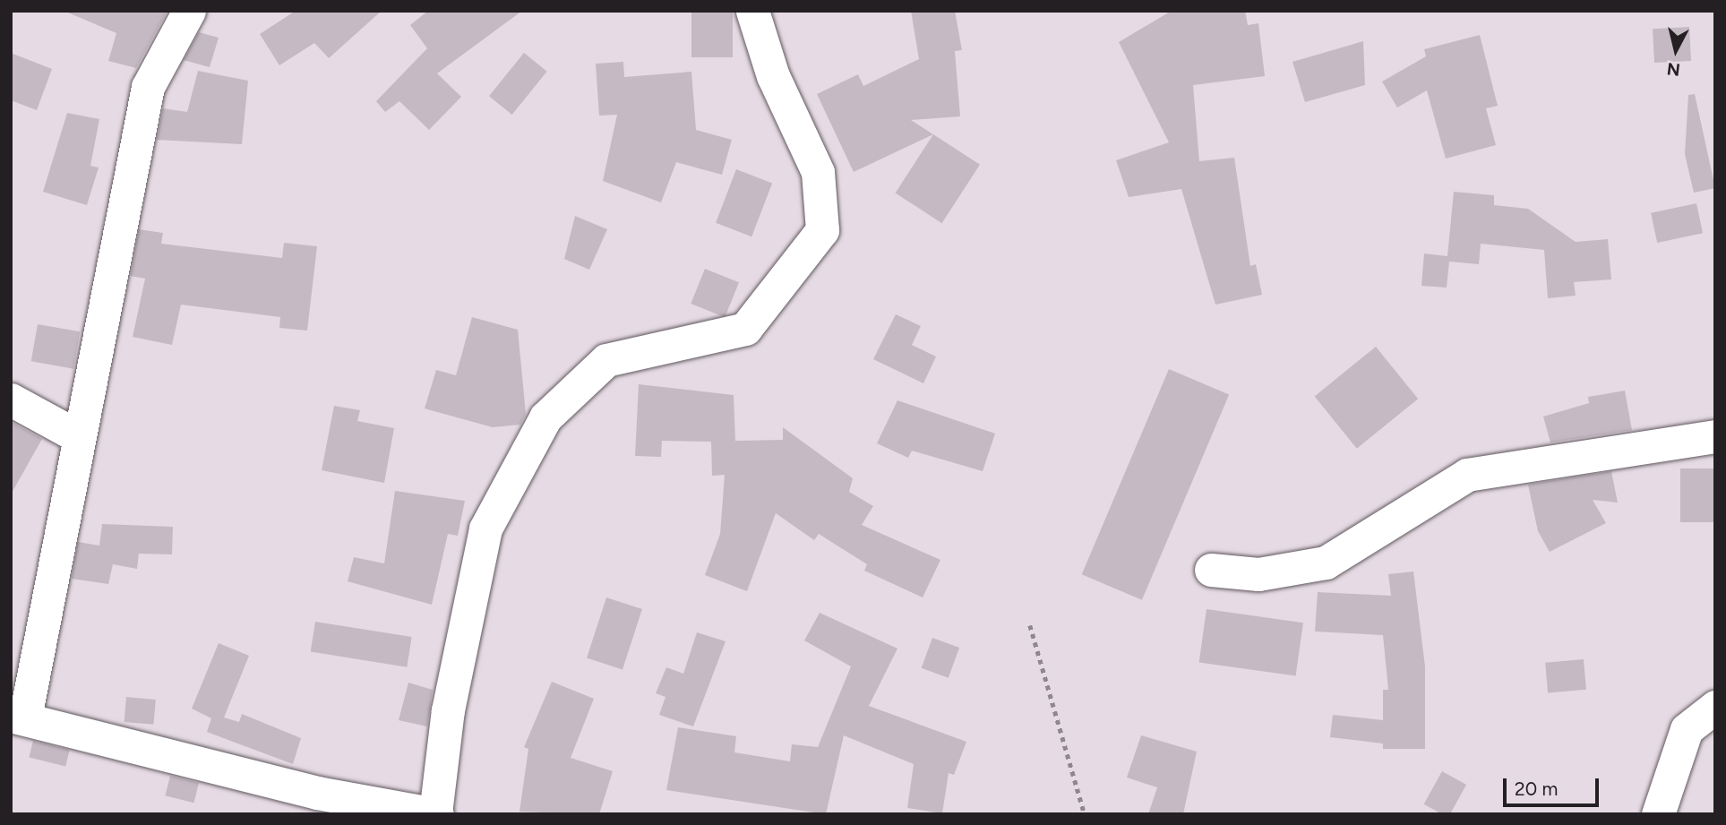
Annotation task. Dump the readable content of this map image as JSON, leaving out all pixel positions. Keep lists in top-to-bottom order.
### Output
{
  "scale_bar": "20 m",
  "north": "bottom"
}
